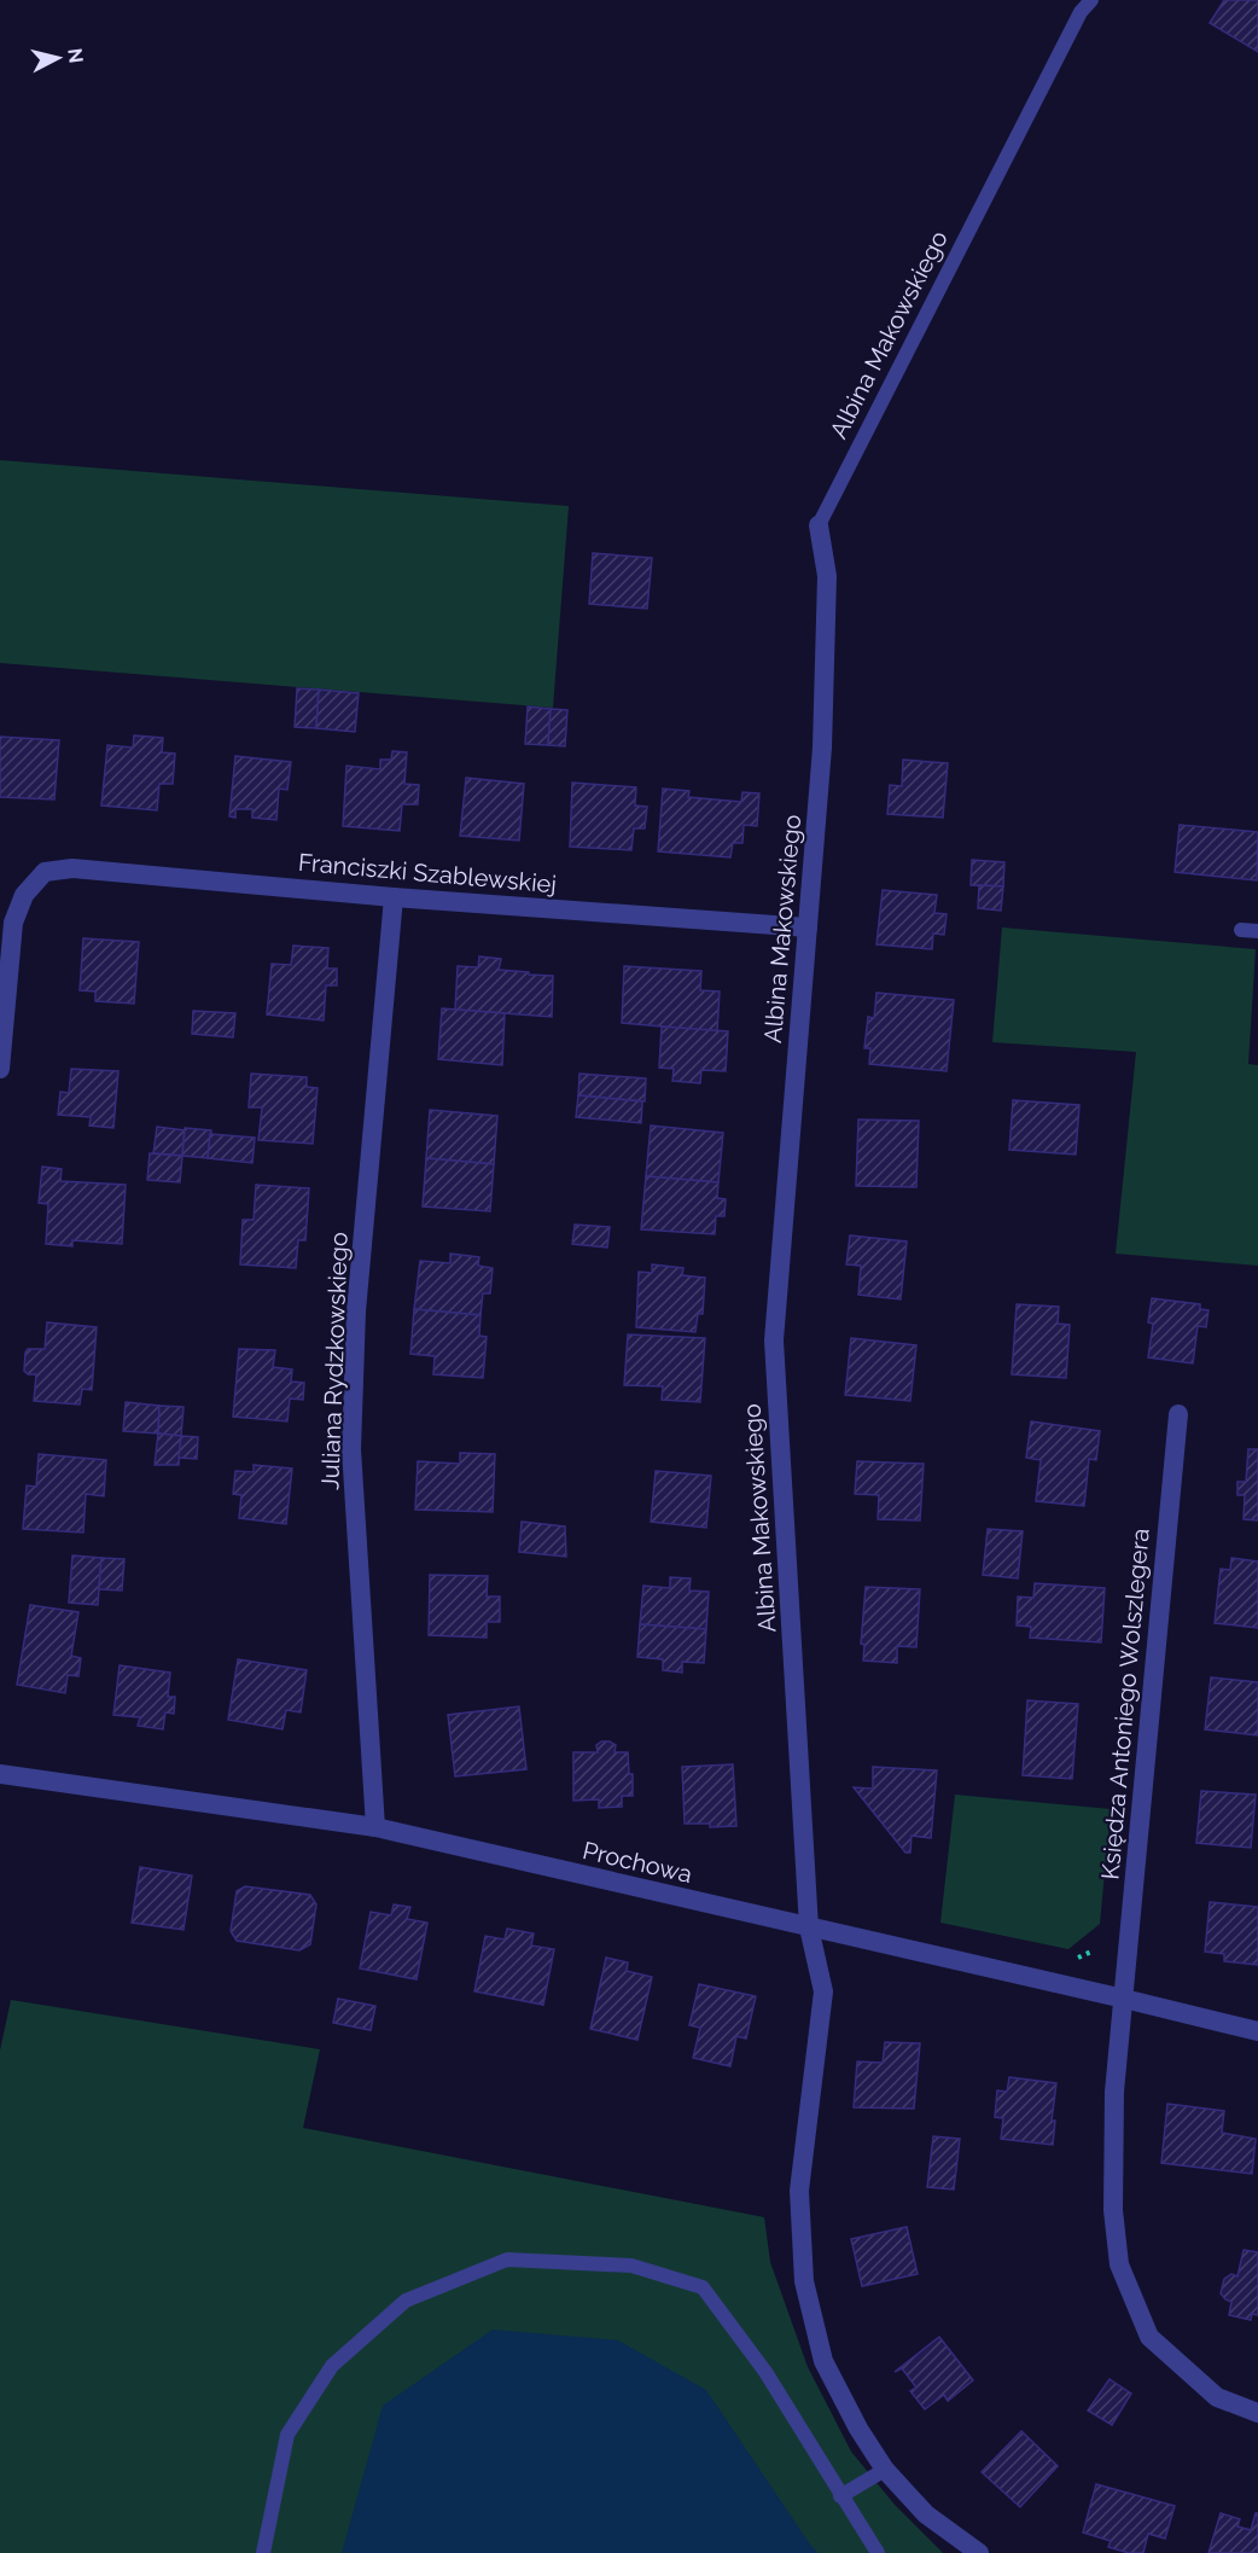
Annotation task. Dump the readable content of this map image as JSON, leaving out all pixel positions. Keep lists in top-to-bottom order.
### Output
{
  "streets": {
    "street": [
      "Albina Makowskiego",
      "Franciszki Szablewskiej",
      "Juliana Rydzkowskiego",
      "Księdza Antoniego Wolszlegera",
      "Prochowa"
    ]
  },
  "crossings": [
    ["Albina Makowskiego", "Franciszki Szablewskiej"],
    ["Albina Makowskiego", "Prochowa"],
    ["Franciszki Szablewskiej", "Juliana Rydzkowskiego"],
    ["Juliana Rydzkowskiego", "Prochowa"],
    ["Księdza Antoniego Wolszlegera", "Prochowa"]
  ],
  "north": "right"
}
